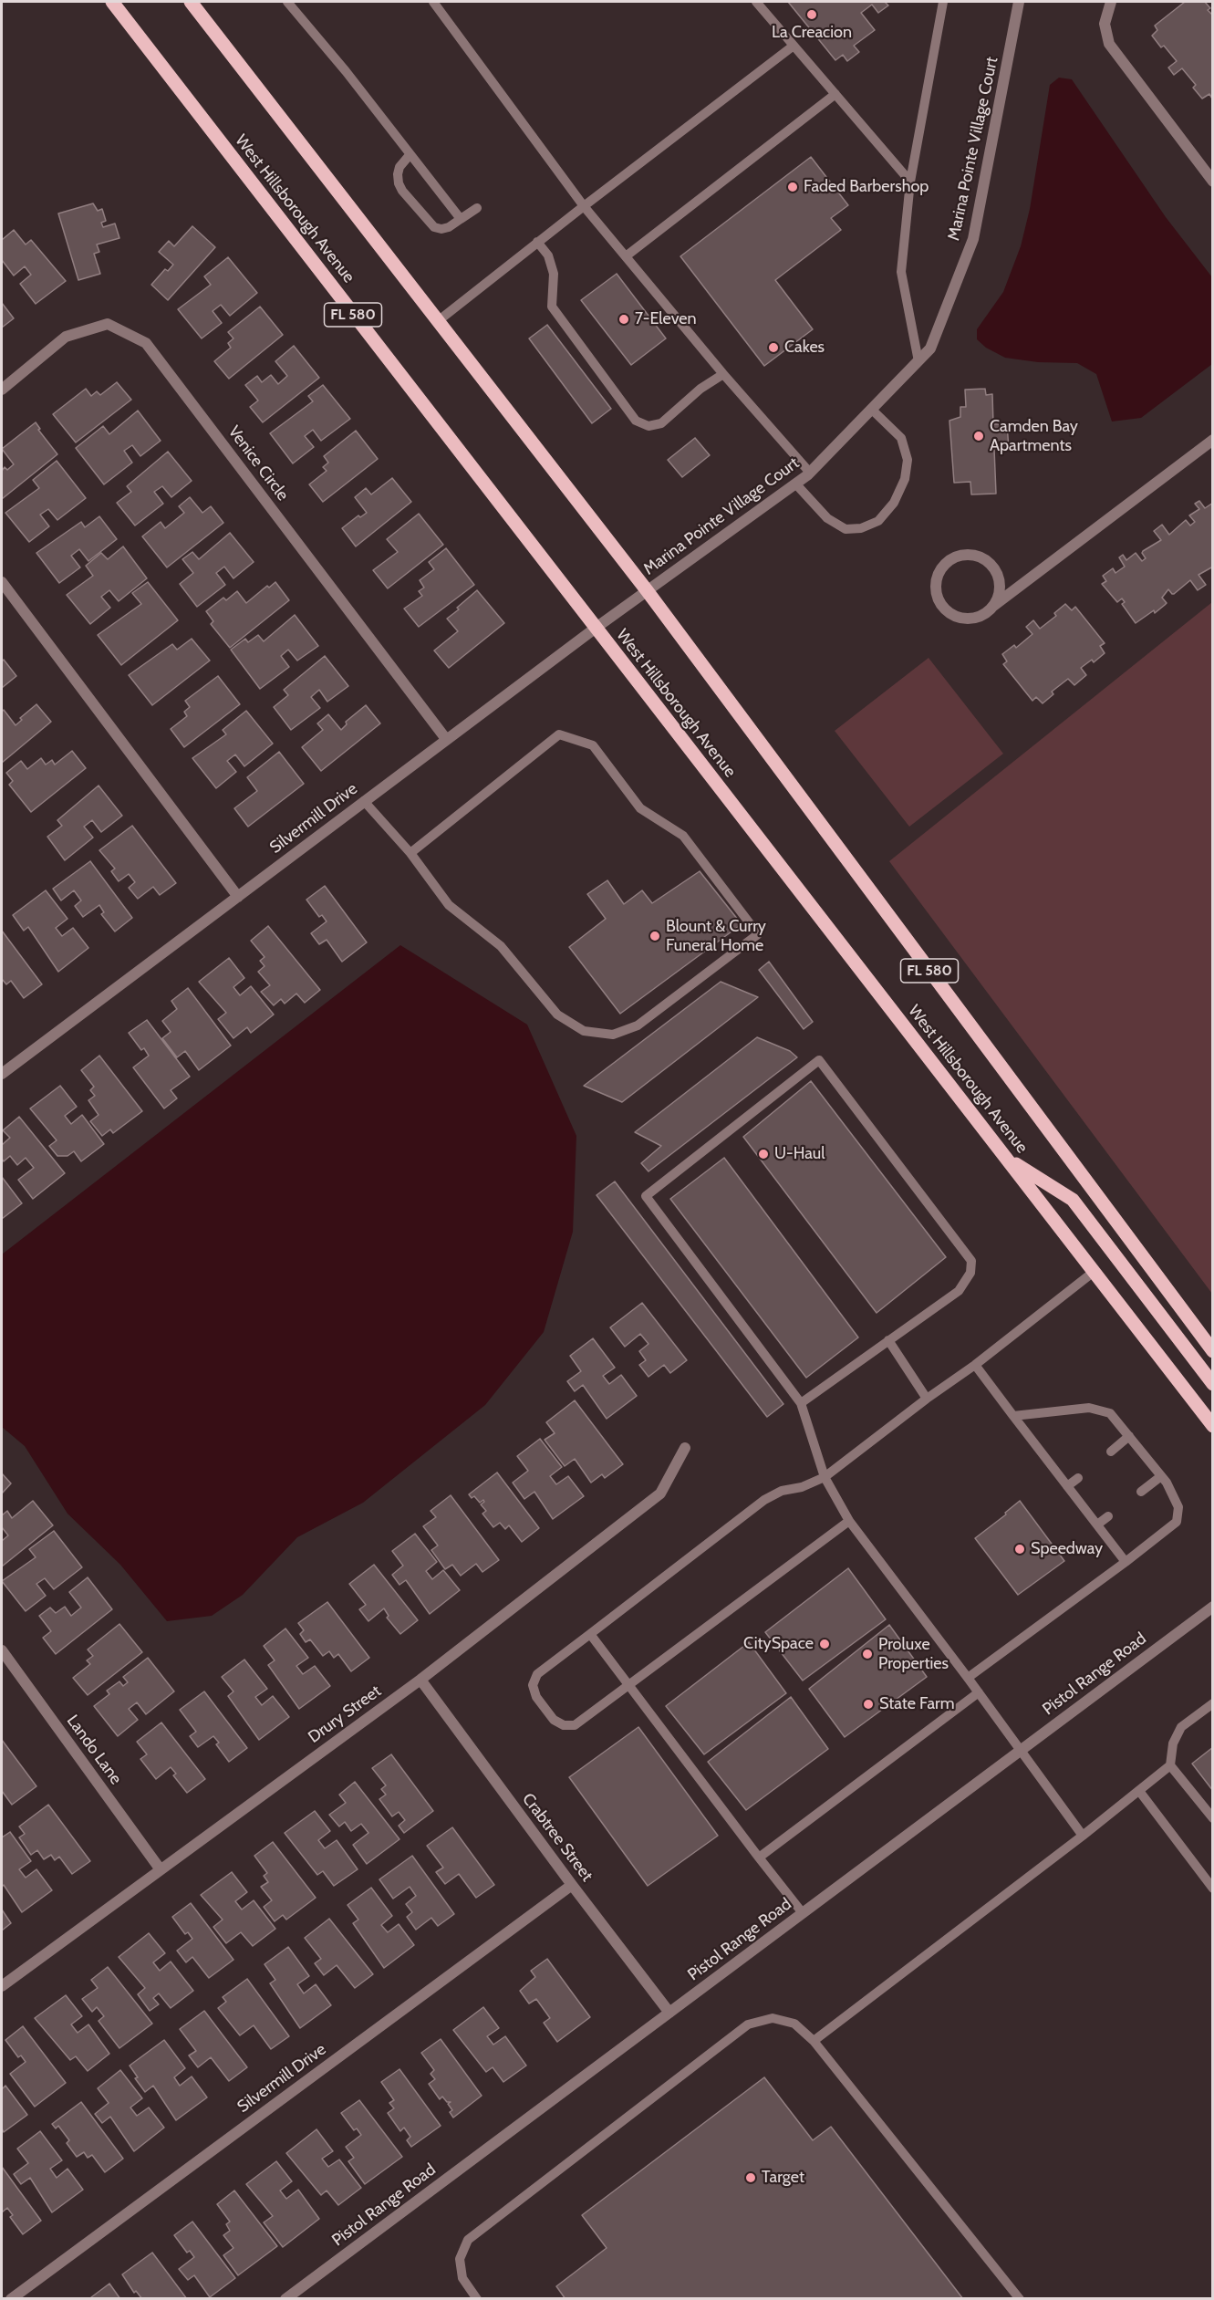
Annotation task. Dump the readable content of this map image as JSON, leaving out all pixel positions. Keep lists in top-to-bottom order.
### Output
{
  "streets": {
    "main road": ["West Hillsborough Avenue", "FL 580"],
    "street": [
      "Marina Pointe Village Court",
      "Venice Circle",
      "Silvermill Drive",
      "Pistol Range Road",
      "Drury Street",
      "Lando Lane",
      "Crabtree Street"
    ]
  },
  "crossings": [
    ["Marina Pointe Village Court", "West Hillsborough Avenue"],
    ["Marina Pointe Village Court", "Silvermill Drive"],
    ["West Hillsborough Avenue", "Silvermill Drive"],
    ["Venice Circle", "Silvermill Drive"],
    ["Silvermill Drive", "Crabtree Street"],
    ["Pistol Range Road", "Crabtree Street"],
    ["Drury Street", "Lando Lane"],
    ["Drury Street", "Crabtree Street"]
  ],
  "places": [
    "La Creacion",
    "Faded Barbershop",
    "7-Eleven",
    "Cakes",
    "Camden Bay Apartments",
    "Blount & Curry Funeral Home",
    "U-Haul",
    "Speedway",
    "CitySpace",
    "Proluxe Properties",
    "State Farm",
    "Target"
  ]
}
